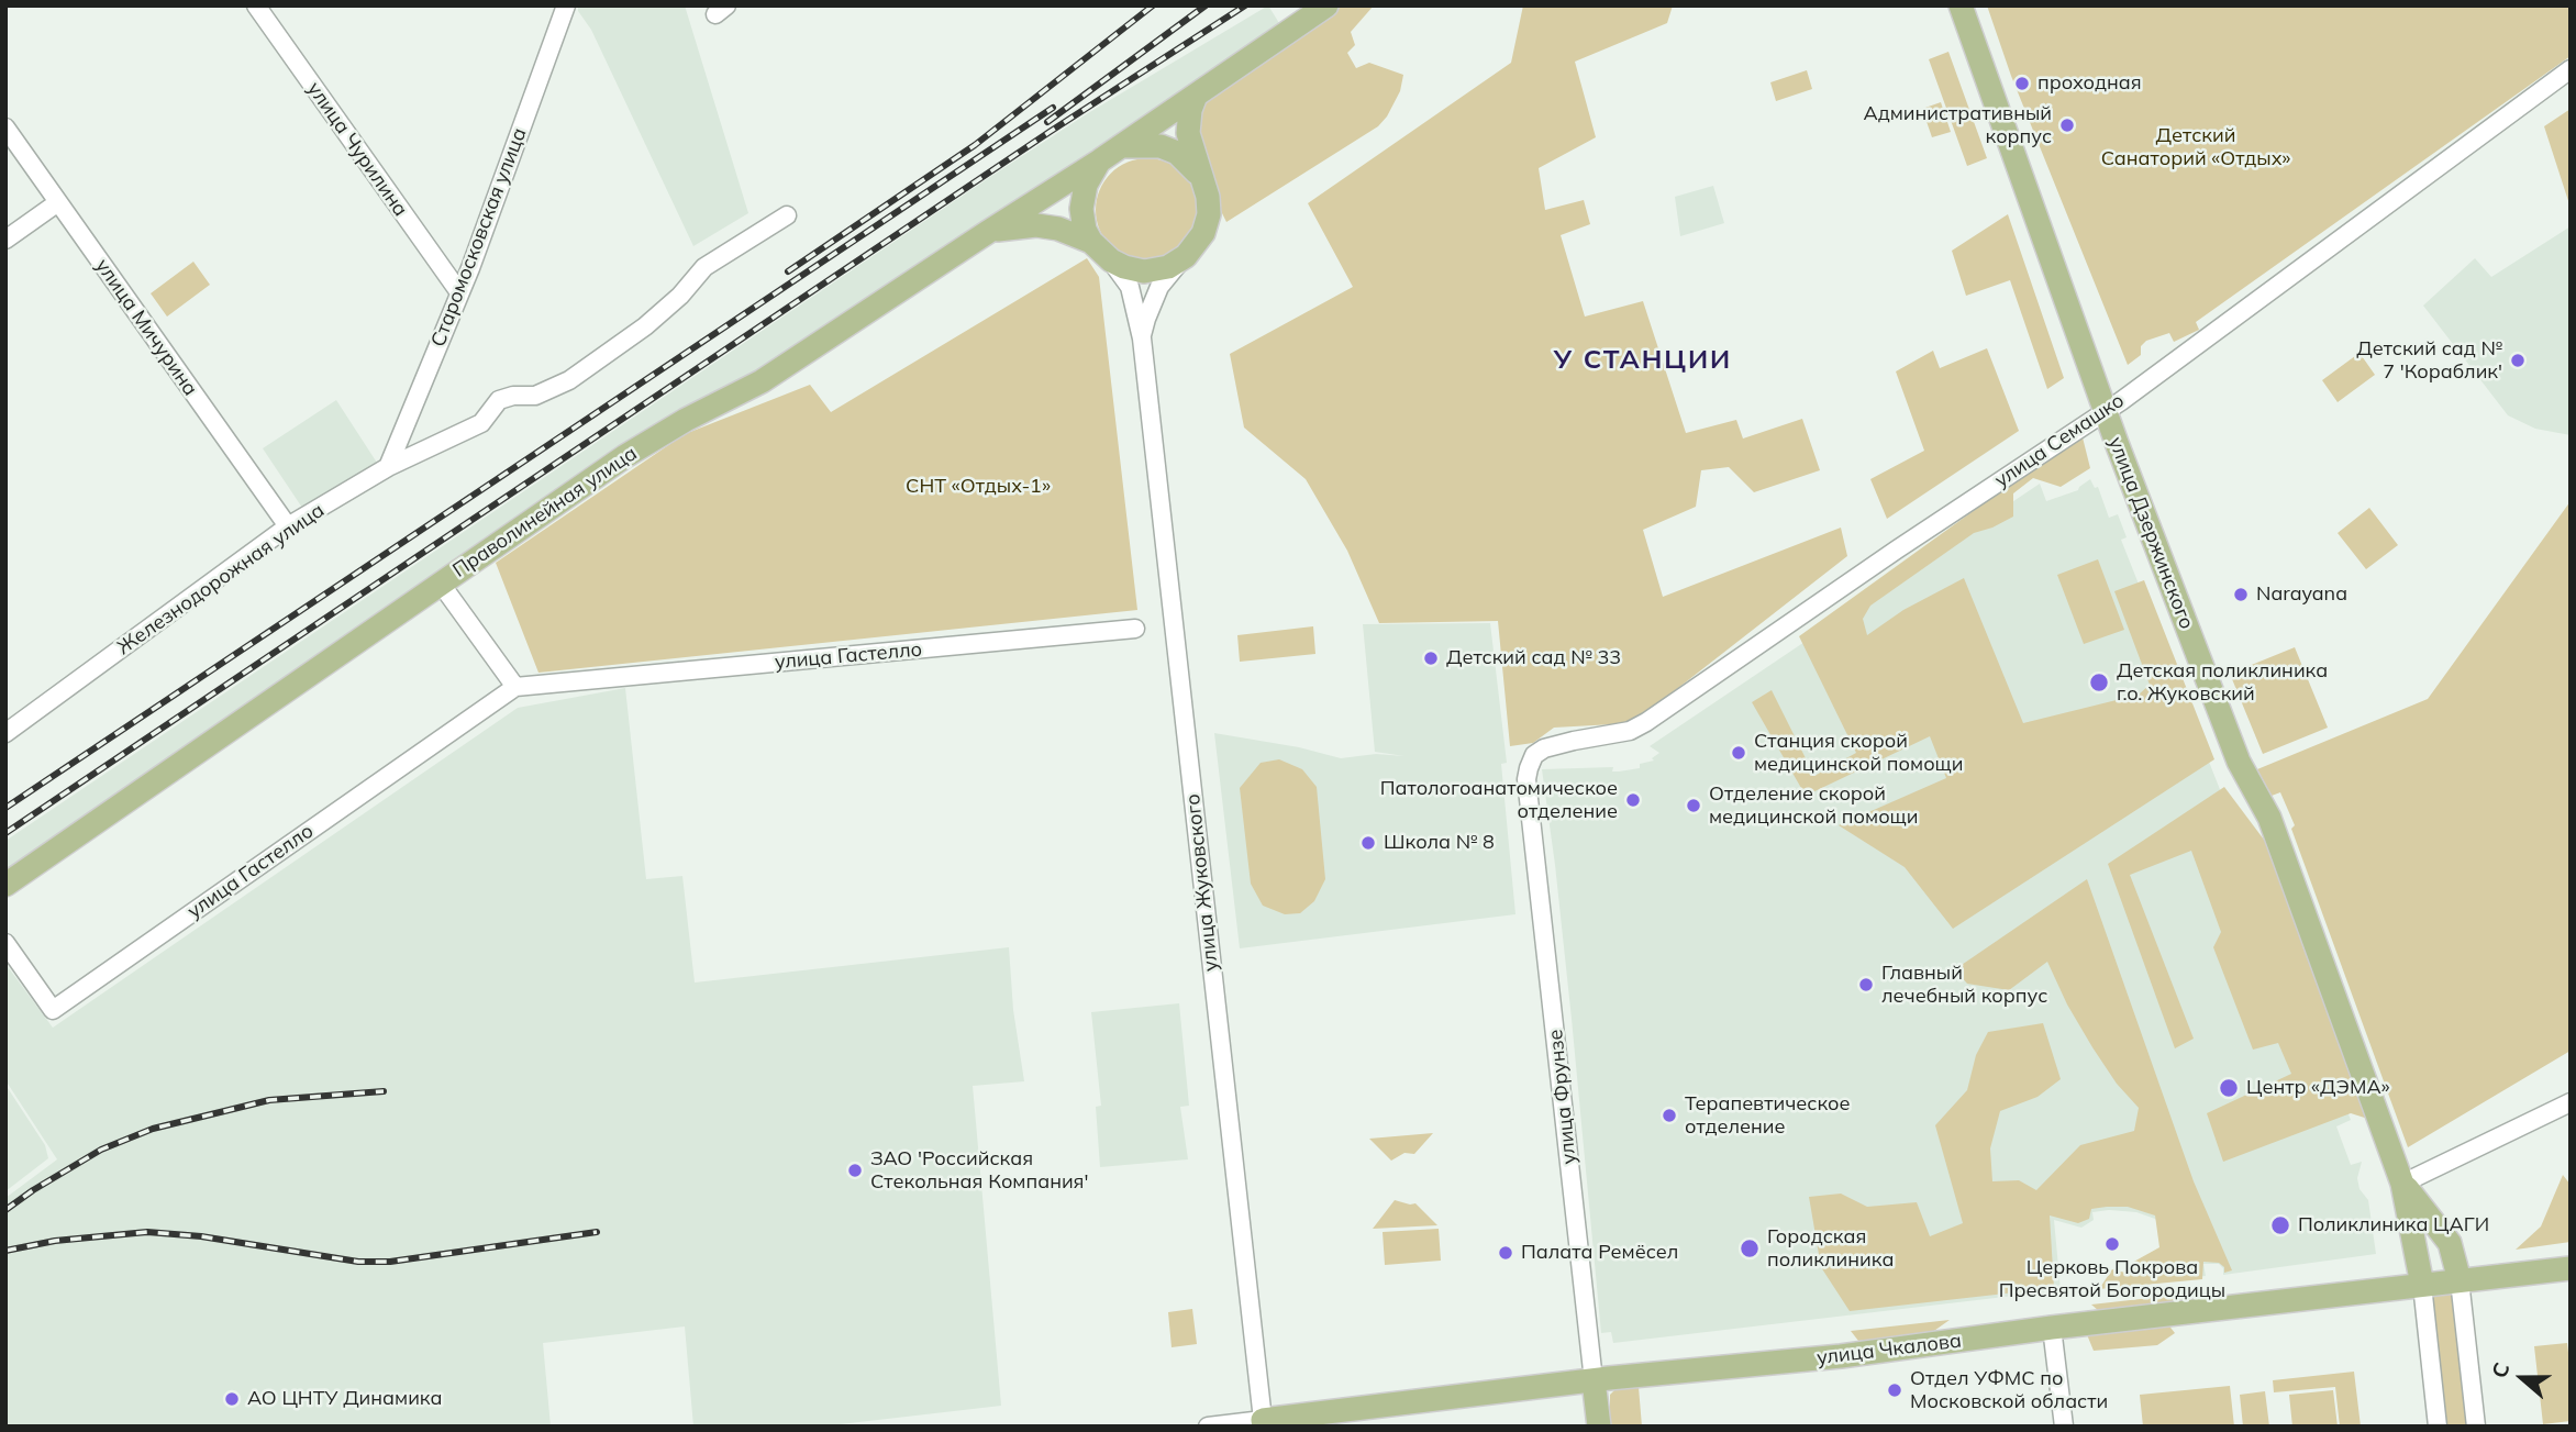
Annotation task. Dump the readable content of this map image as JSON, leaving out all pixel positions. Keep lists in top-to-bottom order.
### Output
{
  "streets": {
    "main road": [
      "Праволинейная улица",
      "улица Дзержинского",
      "улица Фрунзе",
      "улица Чкалова"
    ],
    "street": [
      "улица Чурилина",
      "Старомосковская улица",
      "улица Мичурина",
      "улица Семашко",
      "Железнодорожная улица",
      "улица Гастелло",
      "улица Жуковского"
    ]
  },
  "crossings": [
    ["улица Чурилина", "Старомосковская улица"],
    ["Старомосковская улица", "Железнодорожная улица"],
    ["улица Мичурина", "Железнодорожная улица"],
    ["улица Семашко", "улица Дзержинского"],
    ["улица Семашко", "улица Фрунзе"],
    ["Праволинейная улица", "улица Жуковского"],
    ["улица Дзержинского", "улица Чкалова"],
    ["улица Жуковского", "улица Чкалова"],
    ["улица Фрунзе", "улица Чкалова"]
  ],
  "districts": ["У СТАНЦИИ"],
  "parks": ["Детский Санаторий «Отдых»", "СНТ «Отдых-1»"],
  "places": [
    "проходная",
    "Административный корпус",
    "Детский сад № 7 'Кораблик'",
    "Narayana",
    "Детский сад № 33",
    "Детская поликлиника г.о. Жуковский",
    "Станция скорой медицинской помощи",
    "Патологоанатомическое отделение",
    "Отделение скорой медицинской помощи",
    "Школа № 8",
    "Главный лечебный корпус",
    "Центр «ДЭМА»",
    "Терапевтическое отделение",
    "ЗАО 'Российская Стекольная Компания'",
    "Поликлиника ЦАГИ",
    "Церковь Покрова Пресвятой Богородицы",
    "Городская поликлиника",
    "Палата Ремёсел",
    "Отдел УФМС по Московской области",
    "АО ЦНТУ Динамика"
  ],
  "north": "left"
}
